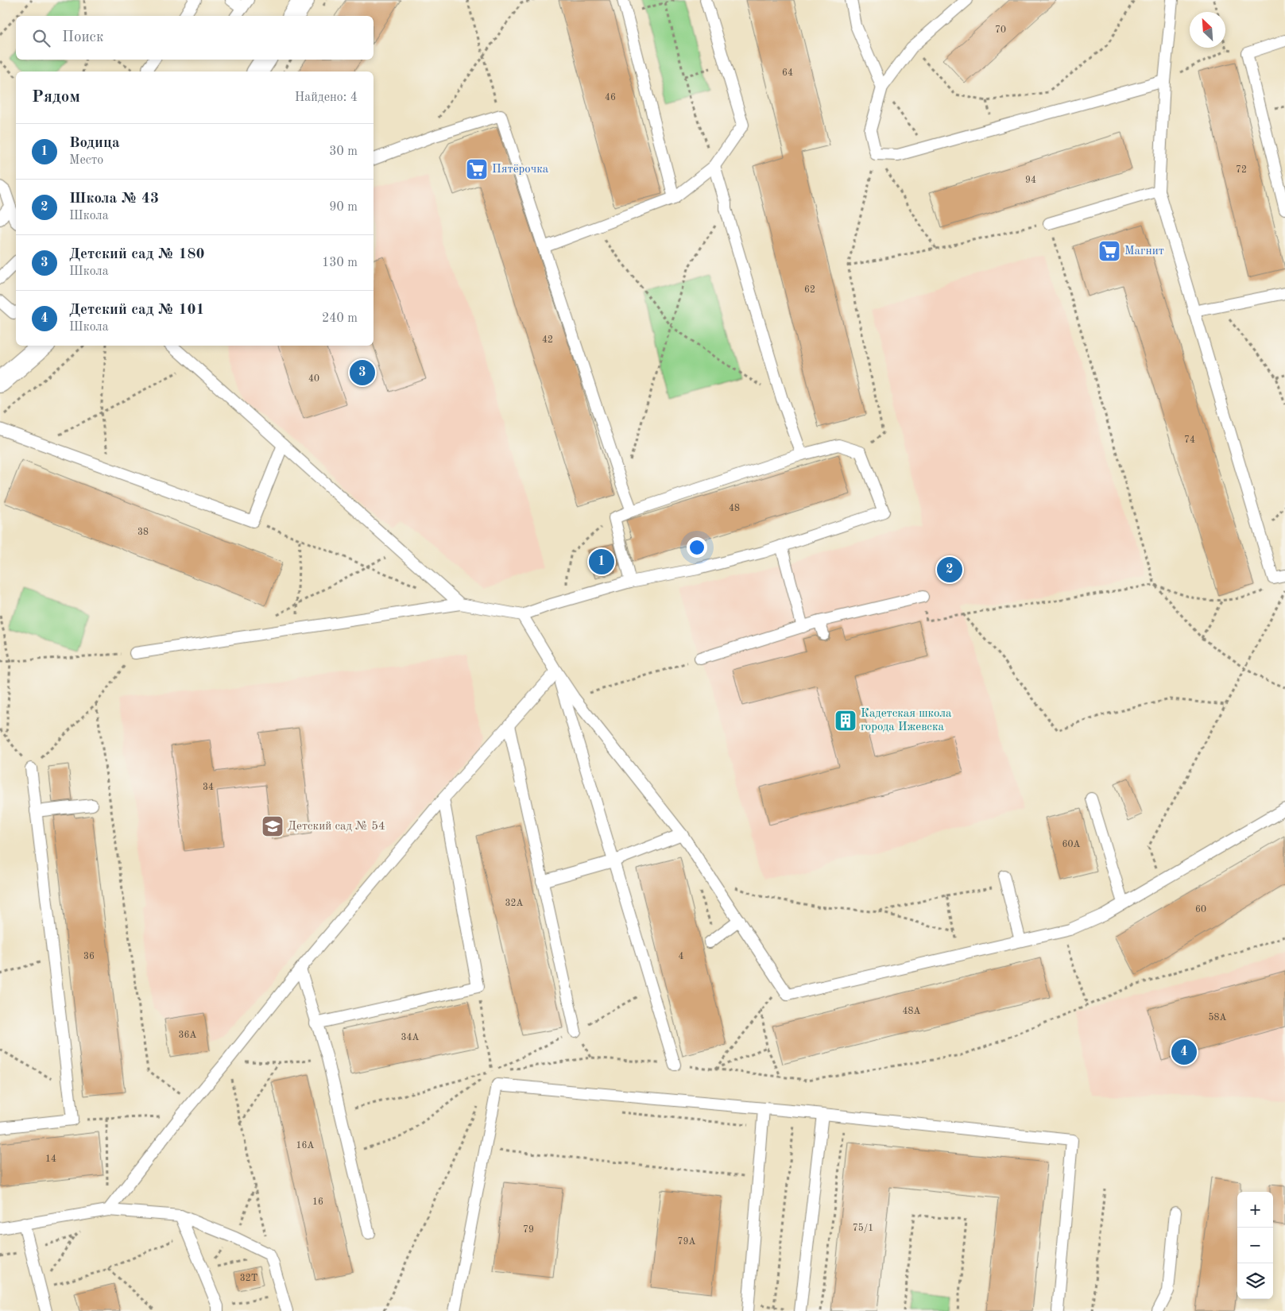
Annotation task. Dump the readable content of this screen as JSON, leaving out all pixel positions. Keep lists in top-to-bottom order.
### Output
{
  "places": {
    "supermarket": ["Пятёрочка", "Магнит"],
    "building": ["Кадетская школа города Ижевска"],
    "school or university": ["Детский сад № 54"]
  },
  "house_numbers": [
    "70",
    "64",
    "46",
    "72",
    "94",
    "62",
    "42",
    "40",
    "74",
    "48",
    "38",
    "34",
    "60А",
    "32А",
    "60",
    "36",
    "4",
    "48А",
    "58А",
    "36А",
    "34А",
    "16А",
    "14",
    "16",
    "75/1",
    "79",
    "79А",
    "32Т"
  ],
  "north": "top left",
  "page": {
    "search": "Поиск",
    "heading": ["Рядом", "Найдено: 4"],
    "list": [
      {
        "mark": "1",
        "name": "Водица",
        "note": "Место",
        "value": "30 m"
      },
      {
        "mark": "2",
        "name": "Школа № 43",
        "note": "Школа",
        "value": "90 m"
      },
      {
        "mark": "3",
        "name": "Детский сад № 180",
        "note": "Школа",
        "value": "130 m"
      },
      {
        "mark": "4",
        "name": "Детский сад № 101",
        "note": "Школа",
        "value": "240 m"
      }
    ],
    "pins": [
      "3",
      "1",
      "2",
      "4"
    ],
    "map_buttons": ["+", "−"]
  }
}
